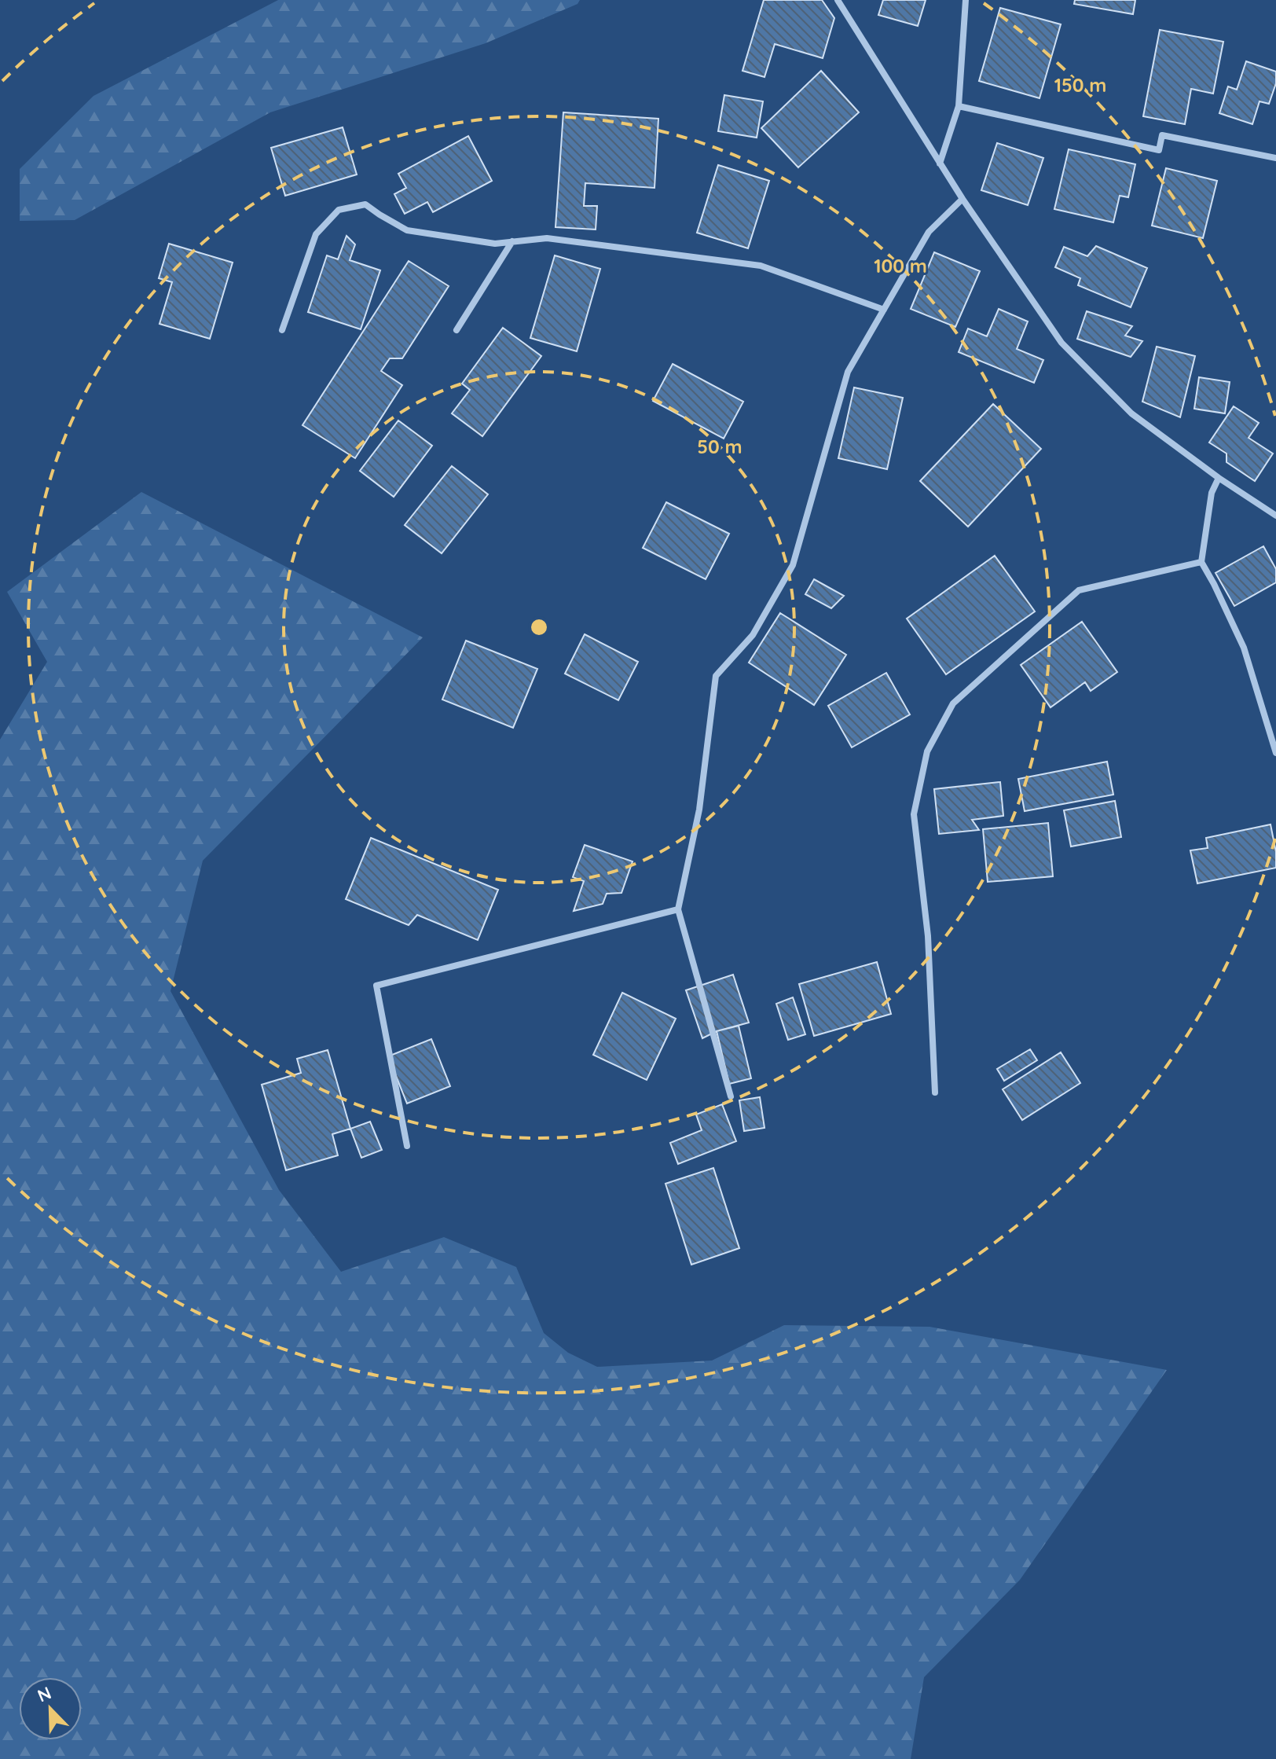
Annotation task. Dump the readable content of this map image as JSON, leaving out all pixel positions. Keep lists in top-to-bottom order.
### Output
{
  "north": "top left",
  "rings": ["150 m", "100 m", "50 m"]
}
